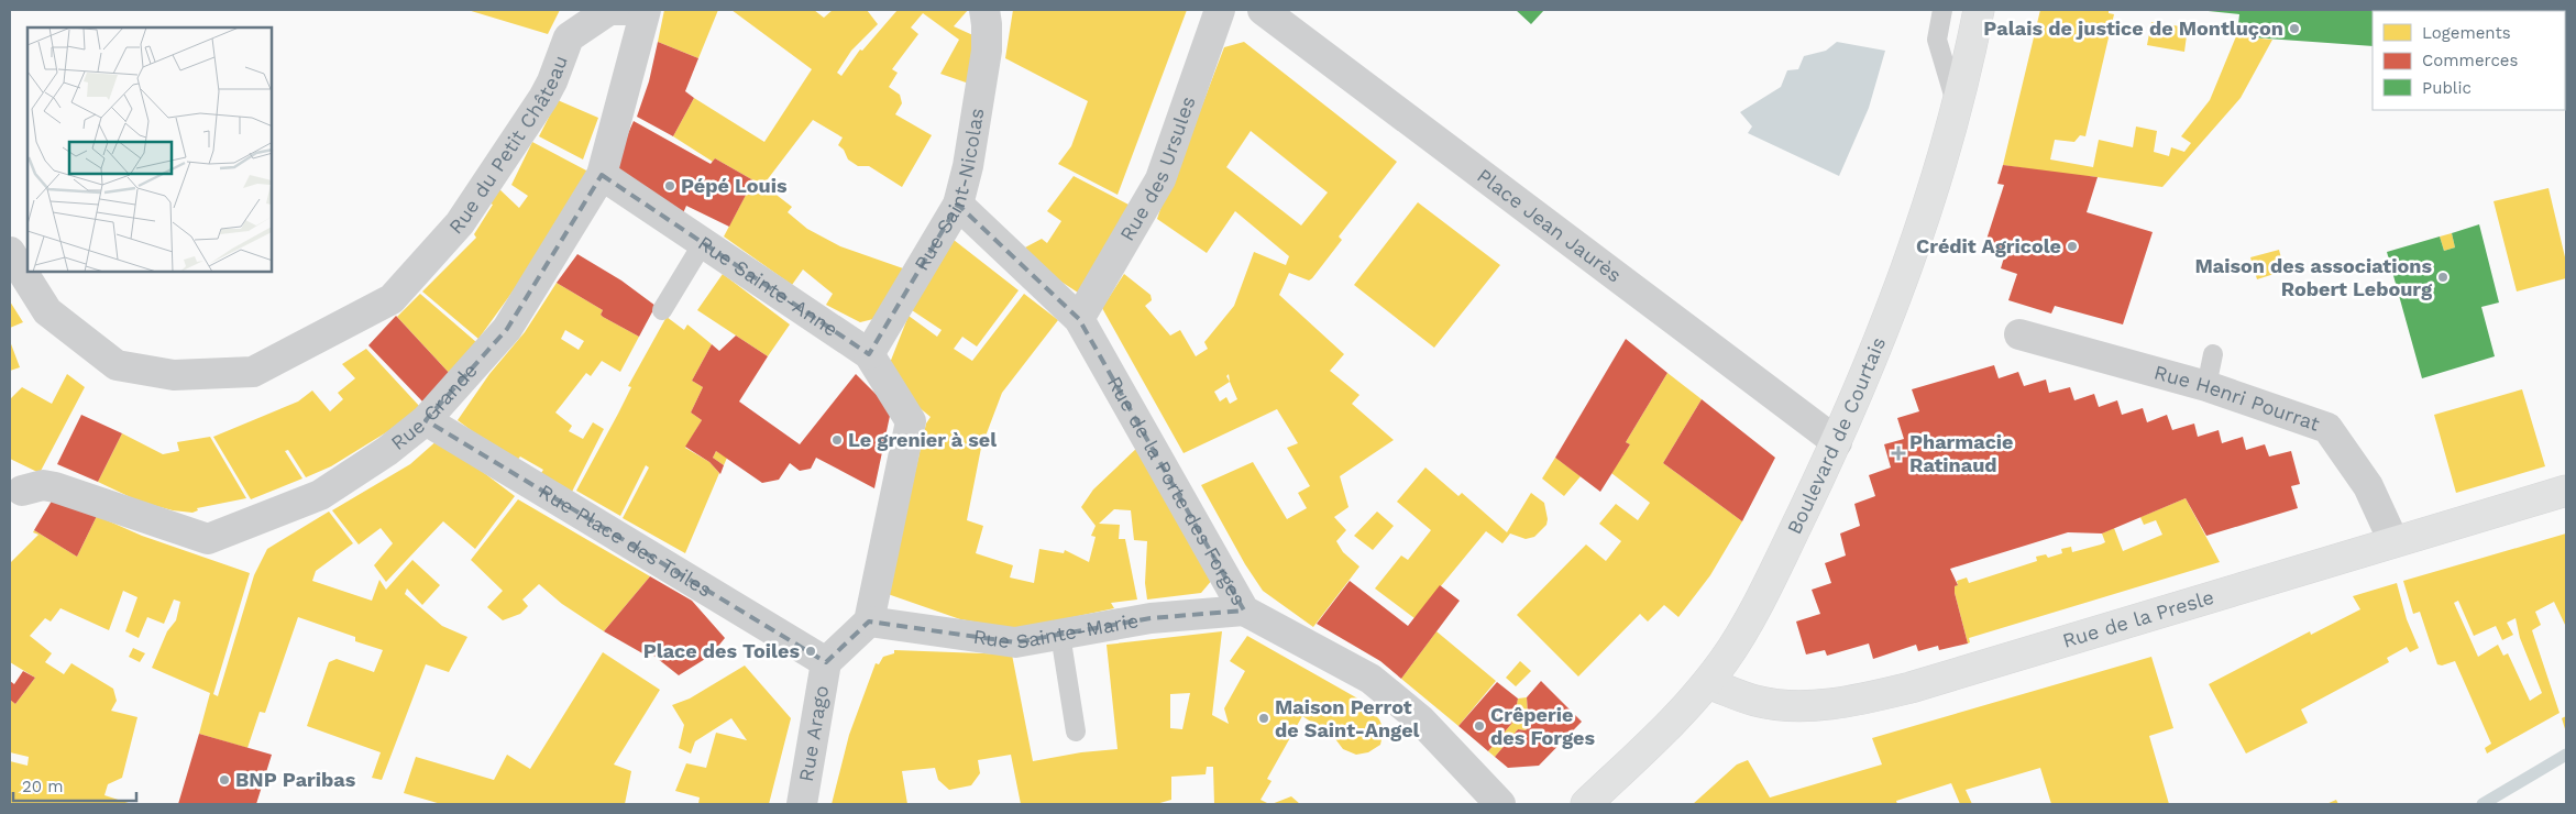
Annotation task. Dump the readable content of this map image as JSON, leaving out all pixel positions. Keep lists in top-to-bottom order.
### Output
{
  "streets": {
    "main road": ["Boulevard de Courtais", "Rue de la Presle"],
    "street": [
      "Rue du Petit Château",
      "Rue des Ursules",
      "Rue Saint-Nicolas",
      "Place Jean Jaurès",
      "Rue Sainte-Anne",
      "Rue Henri Pourrat",
      "Rue Grande",
      "Rue de la Porte des Forges",
      "Rue Place des Toiles",
      "Rue Sainte-Marie",
      "Rue Arago"
    ]
  },
  "crossings": [
    ["Rue des Ursules", "Rue de la Porte des Forges"],
    ["Rue Saint-Nicolas", "Rue Sainte-Anne"],
    ["Rue Saint-Nicolas", "Rue de la Porte des Forges"],
    ["Place Jean Jaurès", "Boulevard de Courtais"],
    ["Rue Sainte-Anne", "Rue Grande"],
    ["Rue Sainte-Anne", "Rue Sainte-Marie"],
    ["Rue Henri Pourrat", "Rue de la Presle"],
    ["Rue Grande", "Rue Place des Toiles"],
    ["Boulevard de Courtais", "Rue de la Presle"],
    ["Rue de la Porte des Forges", "Rue Sainte-Marie"],
    ["Rue Place des Toiles", "Rue Arago"]
  ],
  "places": {
    "other": [
      "Palais de justice de Montluçon",
      "Pépé Louis",
      "Crédit Agricole",
      "Maison des associations Robert Lebourg",
      "Le grenier à sel",
      "Place des Toiles",
      "Maison Perrot de Saint-Angel",
      "Crêperie des Forges",
      "BNP Paribas"
    ],
    "health": ["Pharmacie Ratinaud"]
  },
  "legend": ["Logements", "Commerces", "Public"],
  "scale_bar": "20 m"
}
